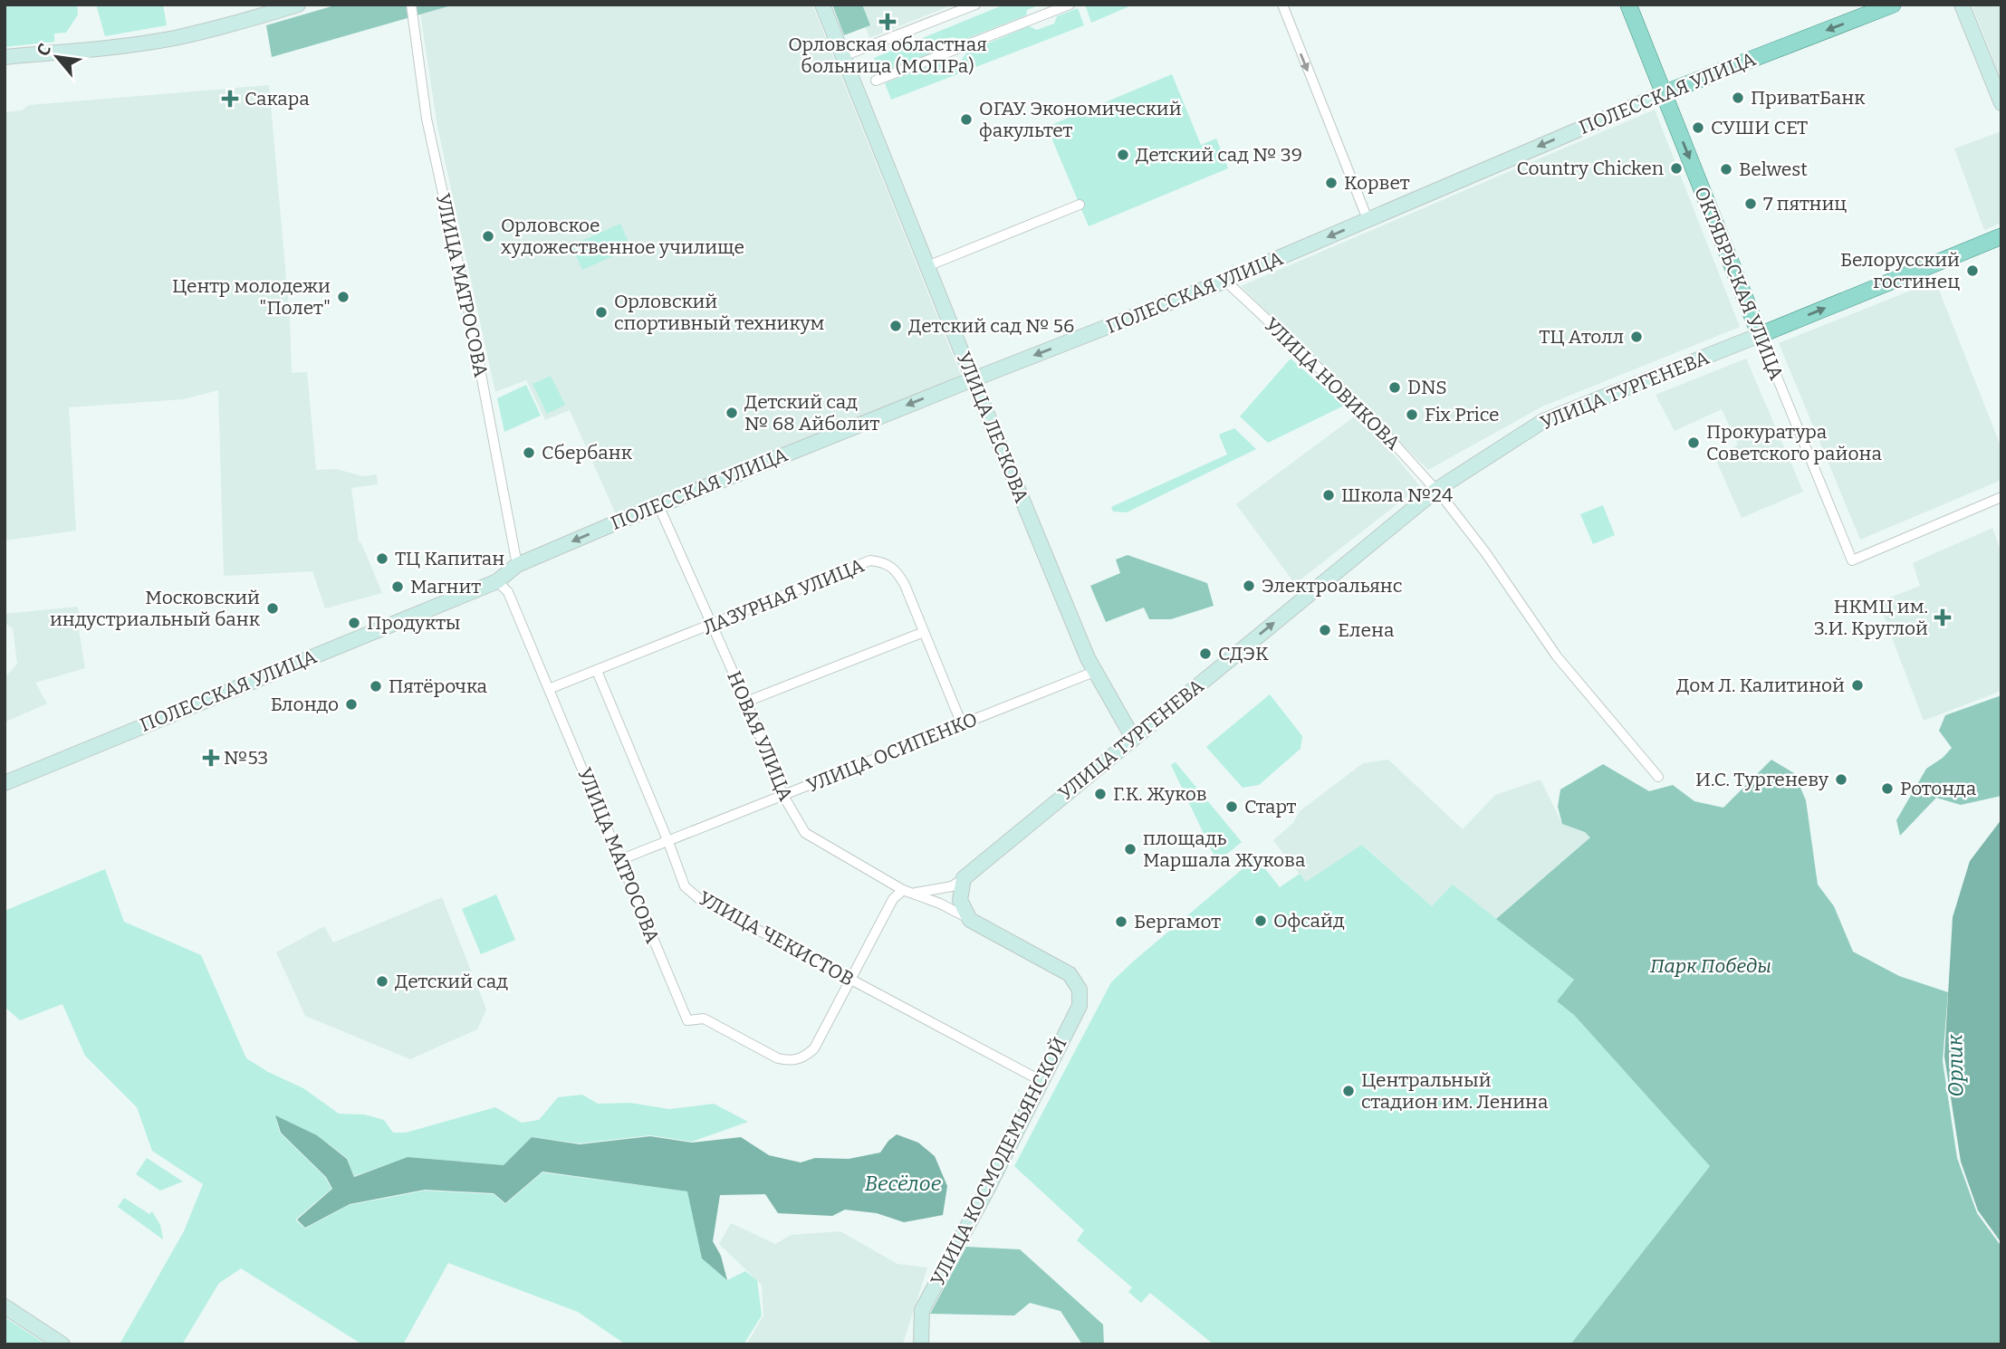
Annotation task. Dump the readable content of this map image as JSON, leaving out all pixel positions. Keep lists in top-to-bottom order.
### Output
{
  "streets": {
    "main road": [
      "ПОЛЕССКАЯ УЛИЦА",
      "ОКТЯБРЬСКАЯ УЛИЦА",
      "УЛИЦА ТУРГЕНЕВА",
      "УЛИЦА ЛЕСКОВА",
      "НОВАЯ УЛИЦА",
      "УЛИЦА КОСМОДЕМЬЯНСКОЙ"
    ],
    "street": [
      "УЛИЦА МАТРОСОВА",
      "УЛИЦА НОВИКОВА",
      "ЛАЗУРНАЯ УЛИЦА",
      "УЛИЦА ОСИПЕНКО",
      "УЛИЦА ЧЕКИСТОВ"
    ]
  },
  "crossings": [
    ["ПОЛЕССКАЯ УЛИЦА", "ОКТЯБРЬСКАЯ УЛИЦА"],
    ["ПОЛЕССКАЯ УЛИЦА", "УЛИЦА МАТРОСОВА"],
    ["ПОЛЕССКАЯ УЛИЦА", "УЛИЦА НОВИКОВА"],
    ["ПОЛЕССКАЯ УЛИЦА", "УЛИЦА ЛЕСКОВА"],
    ["ПОЛЕССКАЯ УЛИЦА", "НОВАЯ УЛИЦА"],
    ["ОКТЯБРЬСКАЯ УЛИЦА", "УЛИЦА ТУРГЕНЕВА"],
    ["УЛИЦА МАТРОСОВА", "ЛАЗУРНАЯ УЛИЦА"],
    ["УЛИЦА МАТРОСОВА", "УЛИЦА ОСИПЕНКО"],
    ["УЛИЦА МАТРОСОВА", "УЛИЦА ЧЕКИСТОВ"],
    ["УЛИЦА НОВИКОВА", "УЛИЦА ТУРГЕНЕВА"],
    ["УЛИЦА ТУРГЕНЕВА", "УЛИЦА ЛЕСКОВА"],
    ["УЛИЦА ЛЕСКОВА", "УЛИЦА ОСИПЕНКО"],
    ["ЛАЗУРНАЯ УЛИЦА", "НОВАЯ УЛИЦА"],
    ["ЛАЗУРНАЯ УЛИЦА", "УЛИЦА ОСИПЕНКО"],
    ["ЛАЗУРНАЯ УЛИЦА", "УЛИЦА ЧЕКИСТОВ"],
    ["НОВАЯ УЛИЦА", "УЛИЦА ОСИПЕНКО"],
    ["НОВАЯ УЛИЦА", "УЛИЦА КОСМОДЕМЬЯНСКОЙ"],
    ["УЛИЦА ОСИПЕНКО", "УЛИЦА ЧЕКИСТОВ"],
    ["УЛИЦА ЧЕКИСТОВ", "УЛИЦА КОСМОДЕМЬЯНСКОЙ"]
  ],
  "one_way": ["ПОЛЕССКАЯ УЛИЦА", "УЛИЦА ТУРГЕНЕВА"],
  "water": ["Орлик", "Весёлое"],
  "parks": ["Парк Победы"],
  "places": {
    "health": [
      "Орловская областная больница (МОПРа)",
      "Сакара",
      "НКМЦ им. З.И. Круглой",
      "№53"
    ],
    "other": [
      "ПриватБанк",
      "ОГАУ. Экономический факультет",
      "СУШИ СЕТ",
      "Детский сад № 39",
      "Country Chicken",
      "Belwest",
      "Корвет",
      "7 пятниц",
      "Орловское художественное училище",
      "Белорусский гостинец",
      "Центр молодежи \"Полет\"",
      "Орловский спортивный техникум",
      "Детский сад № 56",
      "ТЦ Атолл",
      "DNS",
      "Детский сад № 68 Айболит",
      "Fix Price",
      "Прокуратура Советского района",
      "Сбербанк",
      "Школа №24",
      "ТЦ Капитан",
      "Электроальянс",
      "Магнит",
      "Московский индустриальный банк",
      "Продукты",
      "Елена",
      "СДЭК",
      "Дом Л. Калитиной",
      "Пятёрочка",
      "Блондо",
      "И.С. Тургеневу",
      "Ротонда",
      "Г.К. Жуков",
      "Старт",
      "площадь Маршала Жукова",
      "Офсайд",
      "Бергамот",
      "Детский сад",
      "Центральный стадион им. Ленина"
    ]
  },
  "north": "top left"
}
